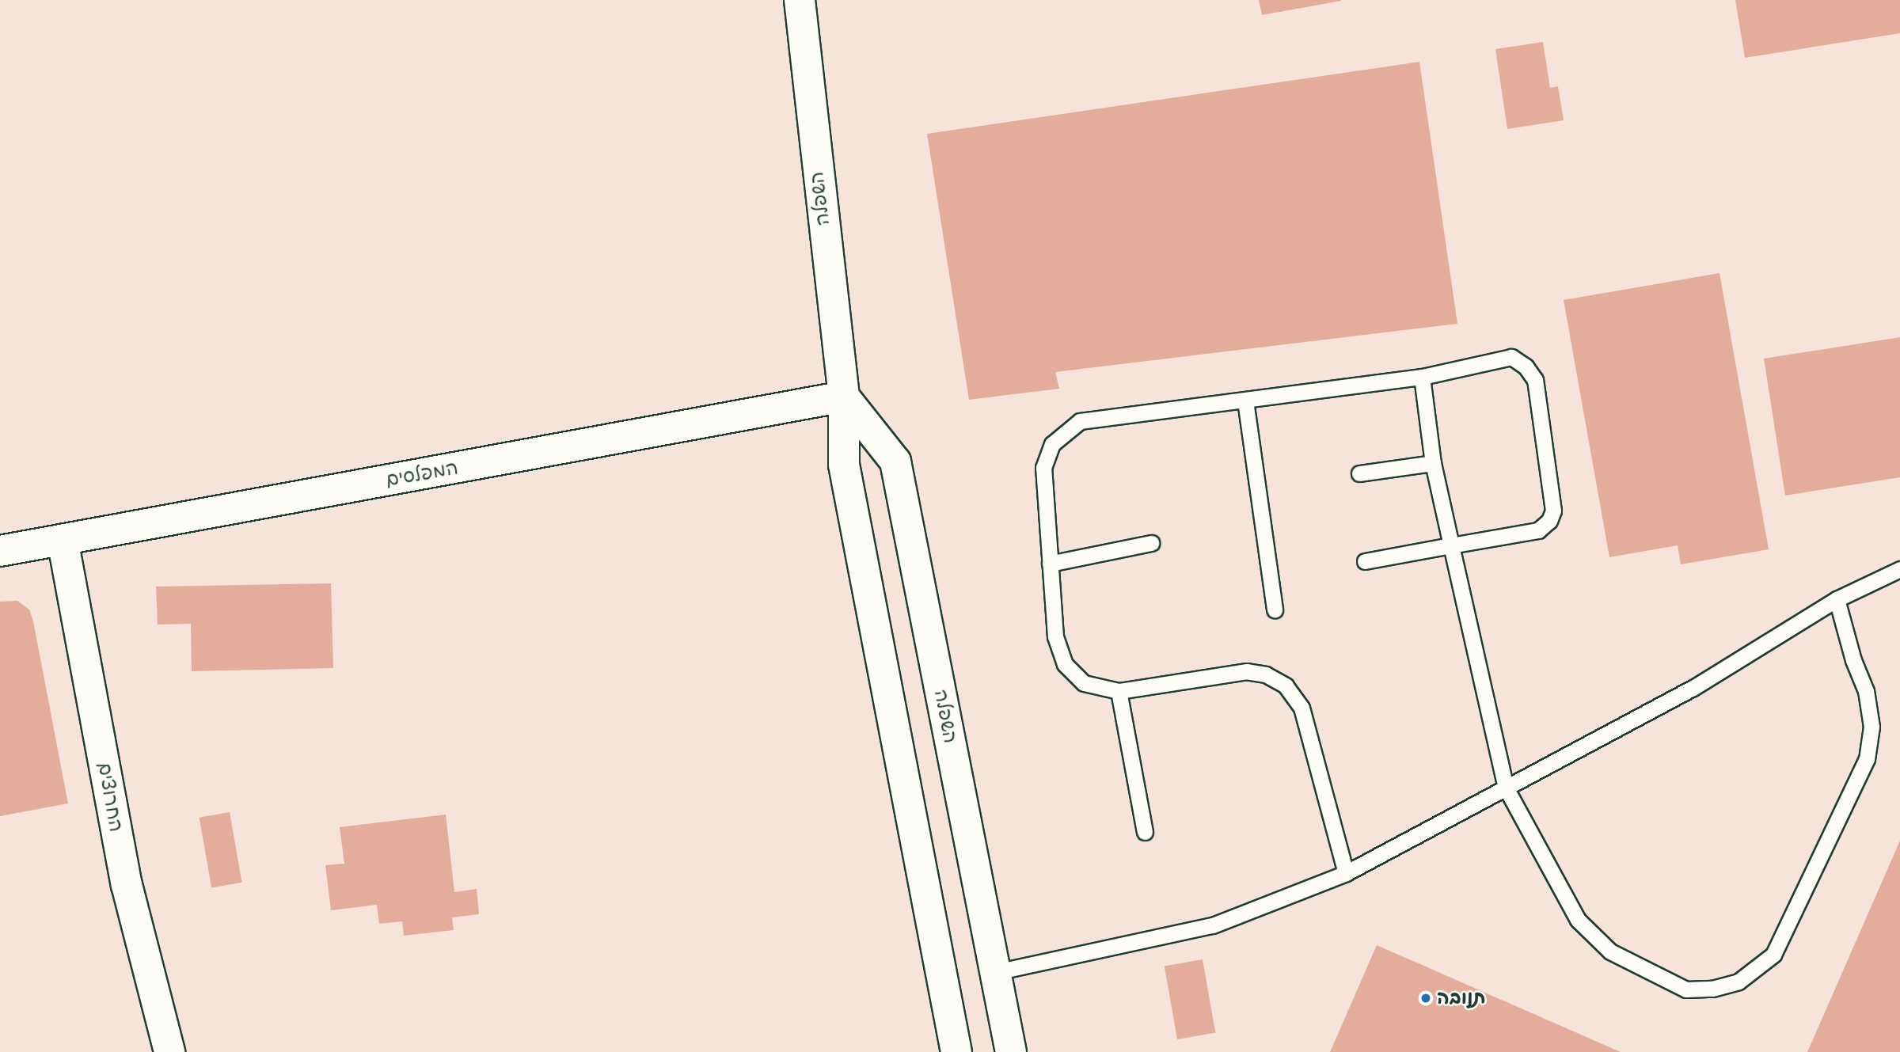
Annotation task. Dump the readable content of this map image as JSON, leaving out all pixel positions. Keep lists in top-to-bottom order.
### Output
{
  "streets": {
    "street": ["השפלה", "המפלסים", "החרוצים"]
  },
  "crossings": [
    ["השפלה", "המפלסים"],
    ["המפלסים", "החרוצים"]
  ],
  "places": ["תנובה"]
}
